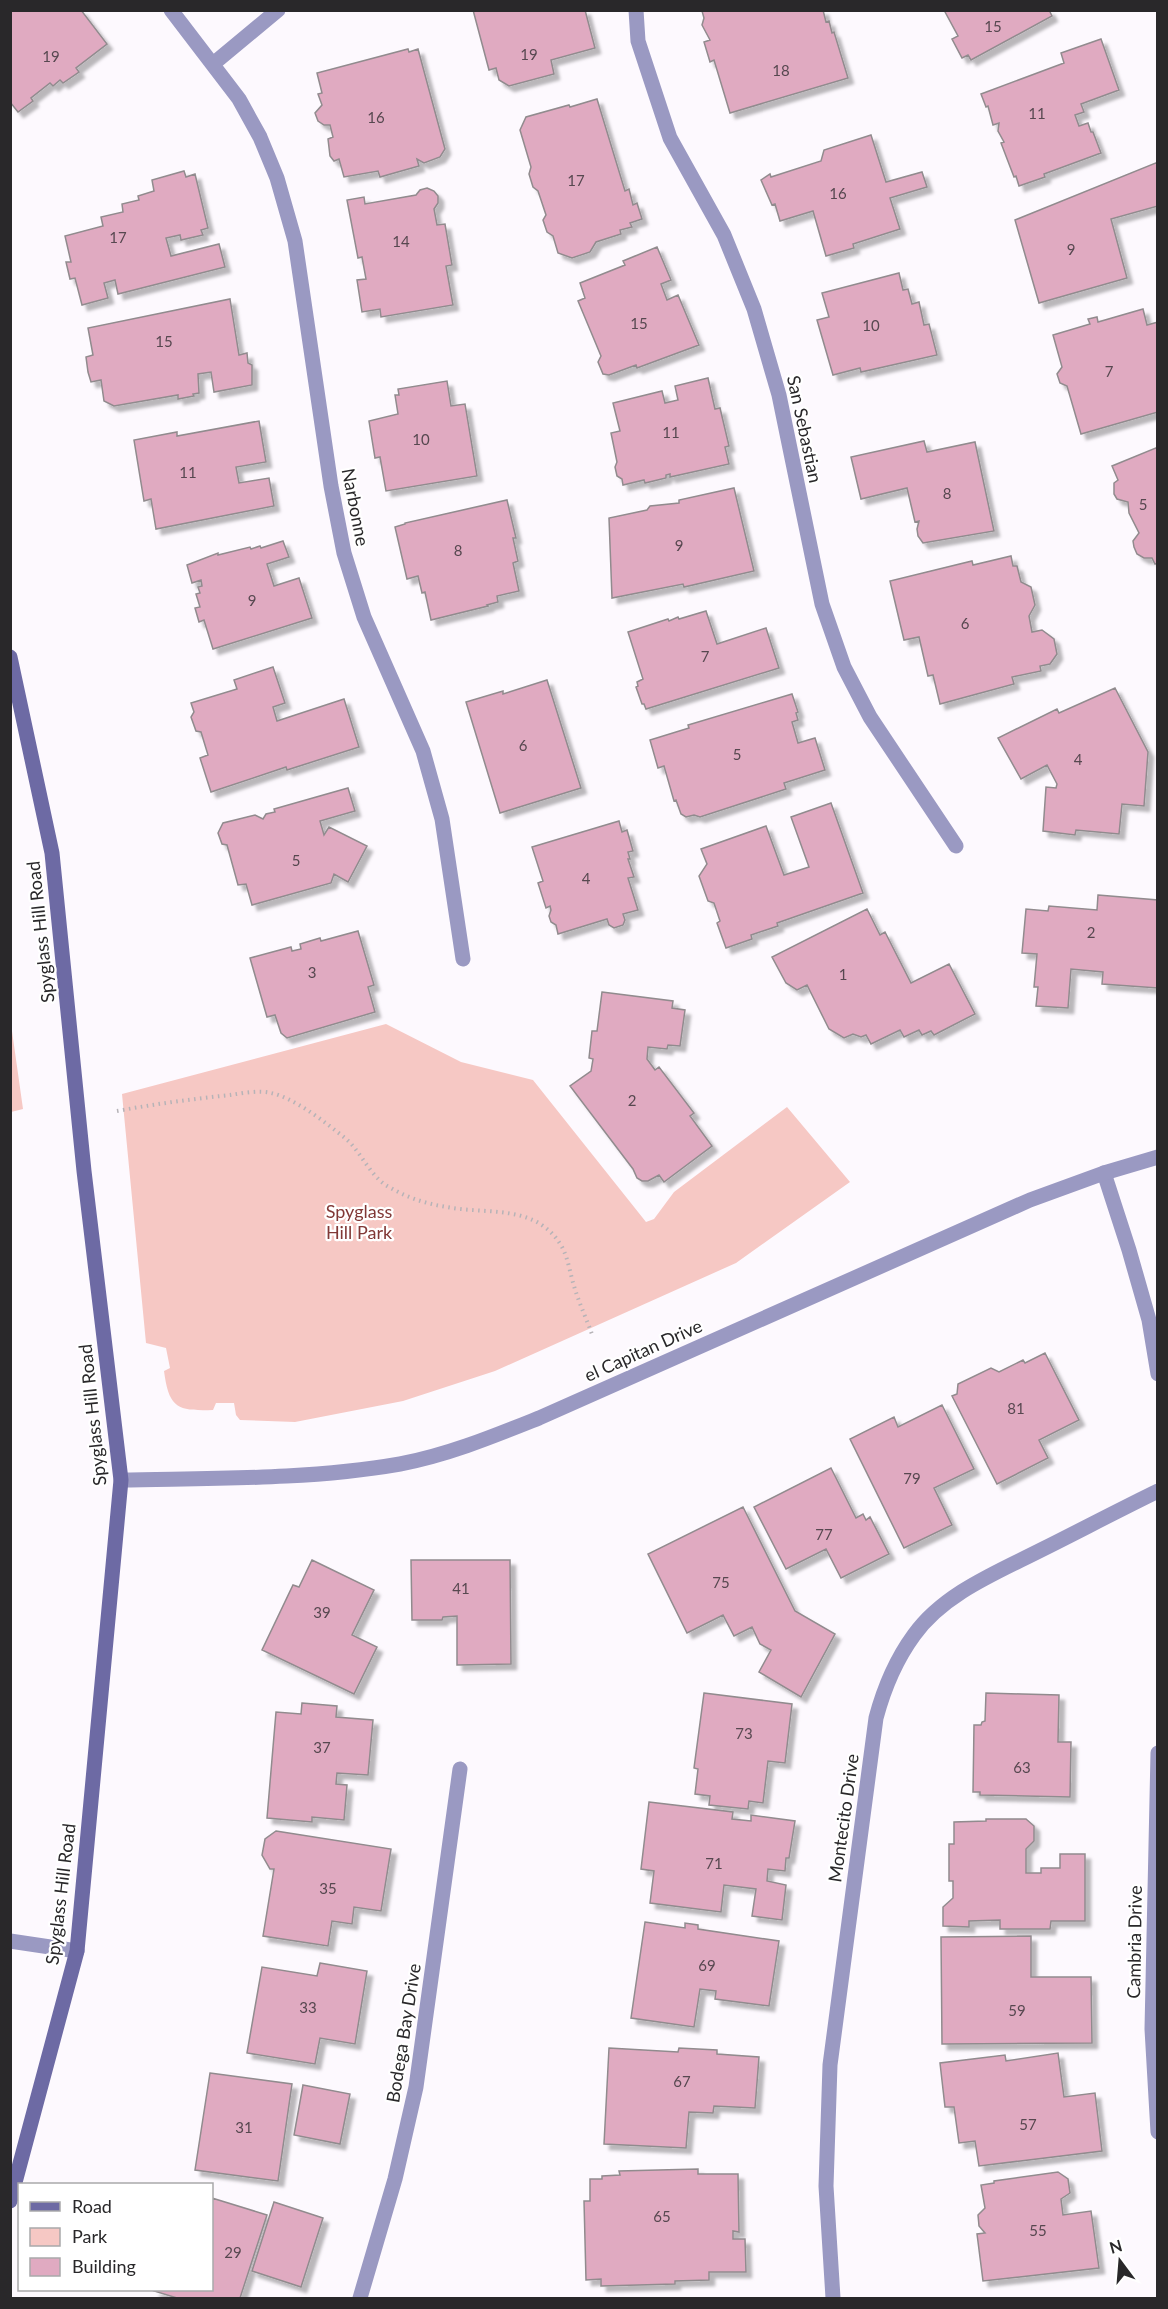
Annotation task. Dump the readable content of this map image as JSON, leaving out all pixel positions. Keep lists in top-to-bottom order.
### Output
{
  "streets": {
    "main road": ["Spyglass Hill Road"],
    "street": [
      "San Sebastian",
      "Narbonne",
      "el Capitan Drive",
      "Montecito Drive",
      "Cambria Drive",
      "Bodega Bay Drive"
    ]
  },
  "crossings": [
    ["Spyglass Hill Road", "el Capitan Drive"]
  ],
  "parks": ["Spyglass Hill Park"],
  "house_numbers": [
    "15",
    "19",
    "19",
    "18",
    "11",
    "16",
    "17",
    "16",
    "17",
    "14",
    "9",
    "15",
    "10",
    "15",
    "7",
    "11",
    "10",
    "11",
    "8",
    "5",
    "9",
    "8",
    "9",
    "6",
    "7",
    "6",
    "5",
    "4",
    "5",
    "4",
    "2",
    "3",
    "1",
    "2",
    "81",
    "79",
    "77",
    "75",
    "41",
    "39",
    "73",
    "37",
    "63",
    "71",
    "35",
    "69",
    "33",
    "59",
    "67",
    "57",
    "31",
    "65",
    "55",
    "29"
  ],
  "legend": ["Road", "Park", "Building"],
  "north": "top"
}
